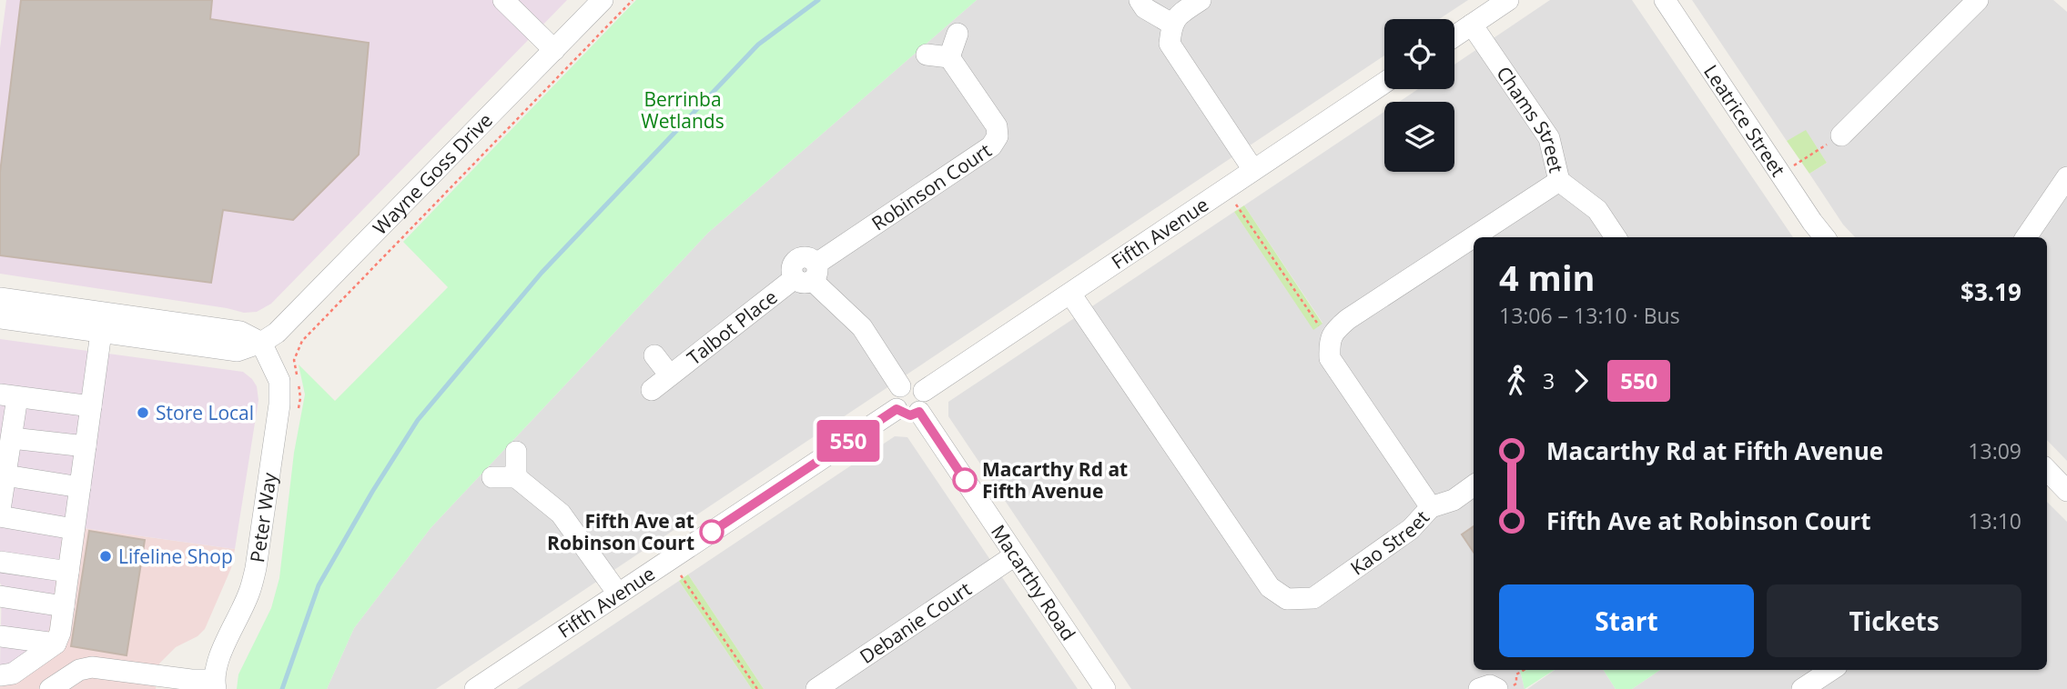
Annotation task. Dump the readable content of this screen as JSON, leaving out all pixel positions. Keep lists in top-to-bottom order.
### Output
{
  "streets": {
    "street": [
      "Leatrice Street",
      "Chams Street",
      "Wayne Goss Drive",
      "Robinson Court",
      "Fifth Avenue",
      "Talbot Place",
      "Peter Way",
      "Kao Street",
      "Macarthy Road",
      "Debanie Court"
    ]
  },
  "crossings": [
    ["Wayne Goss Drive", "Peter Way"],
    ["Robinson Court", "Talbot Place"],
    ["Fifth Avenue", "Kao Street"],
    ["Fifth Avenue", "Macarthy Road"],
    ["Macarthy Road", "Debanie Court"]
  ],
  "parks": ["Berrinba Wetlands"],
  "places": [
    "Store Local",
    "Macarthy Rd at Fifth Avenue",
    "Fifth Ave at Robinson Court",
    "Lifeline Shop"
  ],
  "lines": ["bus line 550"],
  "page": {
    "on_map": "550",
    "heading": ["4 min", "13:06 – 13:10 · Bus", "$3.19"],
    "legs": ["3", "550"],
    "list": [
      {
        "name": "Macarthy Rd at Fifth Avenue",
        "value": "13:09"
      },
      {
        "name": "Fifth Ave at Robinson Court",
        "value": "13:10"
      }
    ],
    "buttons": ["Start", "Tickets"]
  }
}
